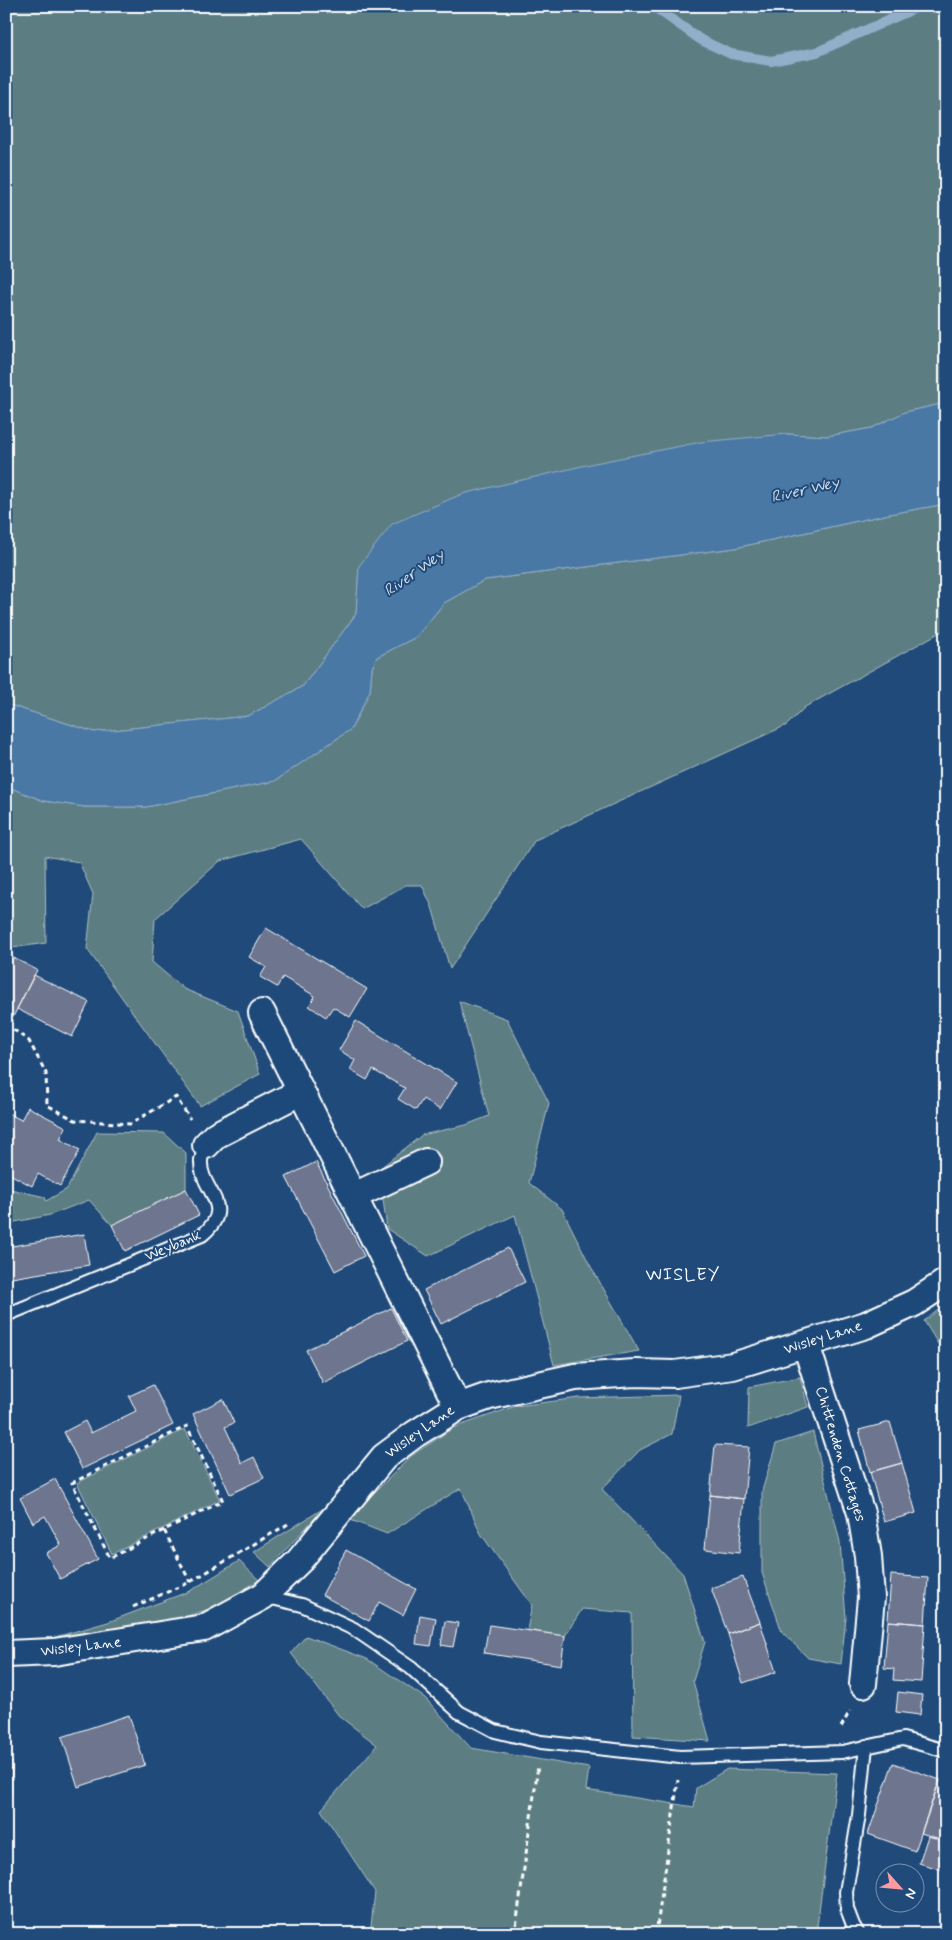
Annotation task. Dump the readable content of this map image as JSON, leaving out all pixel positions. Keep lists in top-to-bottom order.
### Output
{
  "streets": {
    "street": ["Wisley Lane", "Chittenden Cottages"],
    "lane": ["Weybank"]
  },
  "crossings": [
    ["Wisley Lane", "Chittenden Cottages"]
  ],
  "districts": ["WISLEY"],
  "water": ["River Wey"],
  "north": "bottom right"
}
